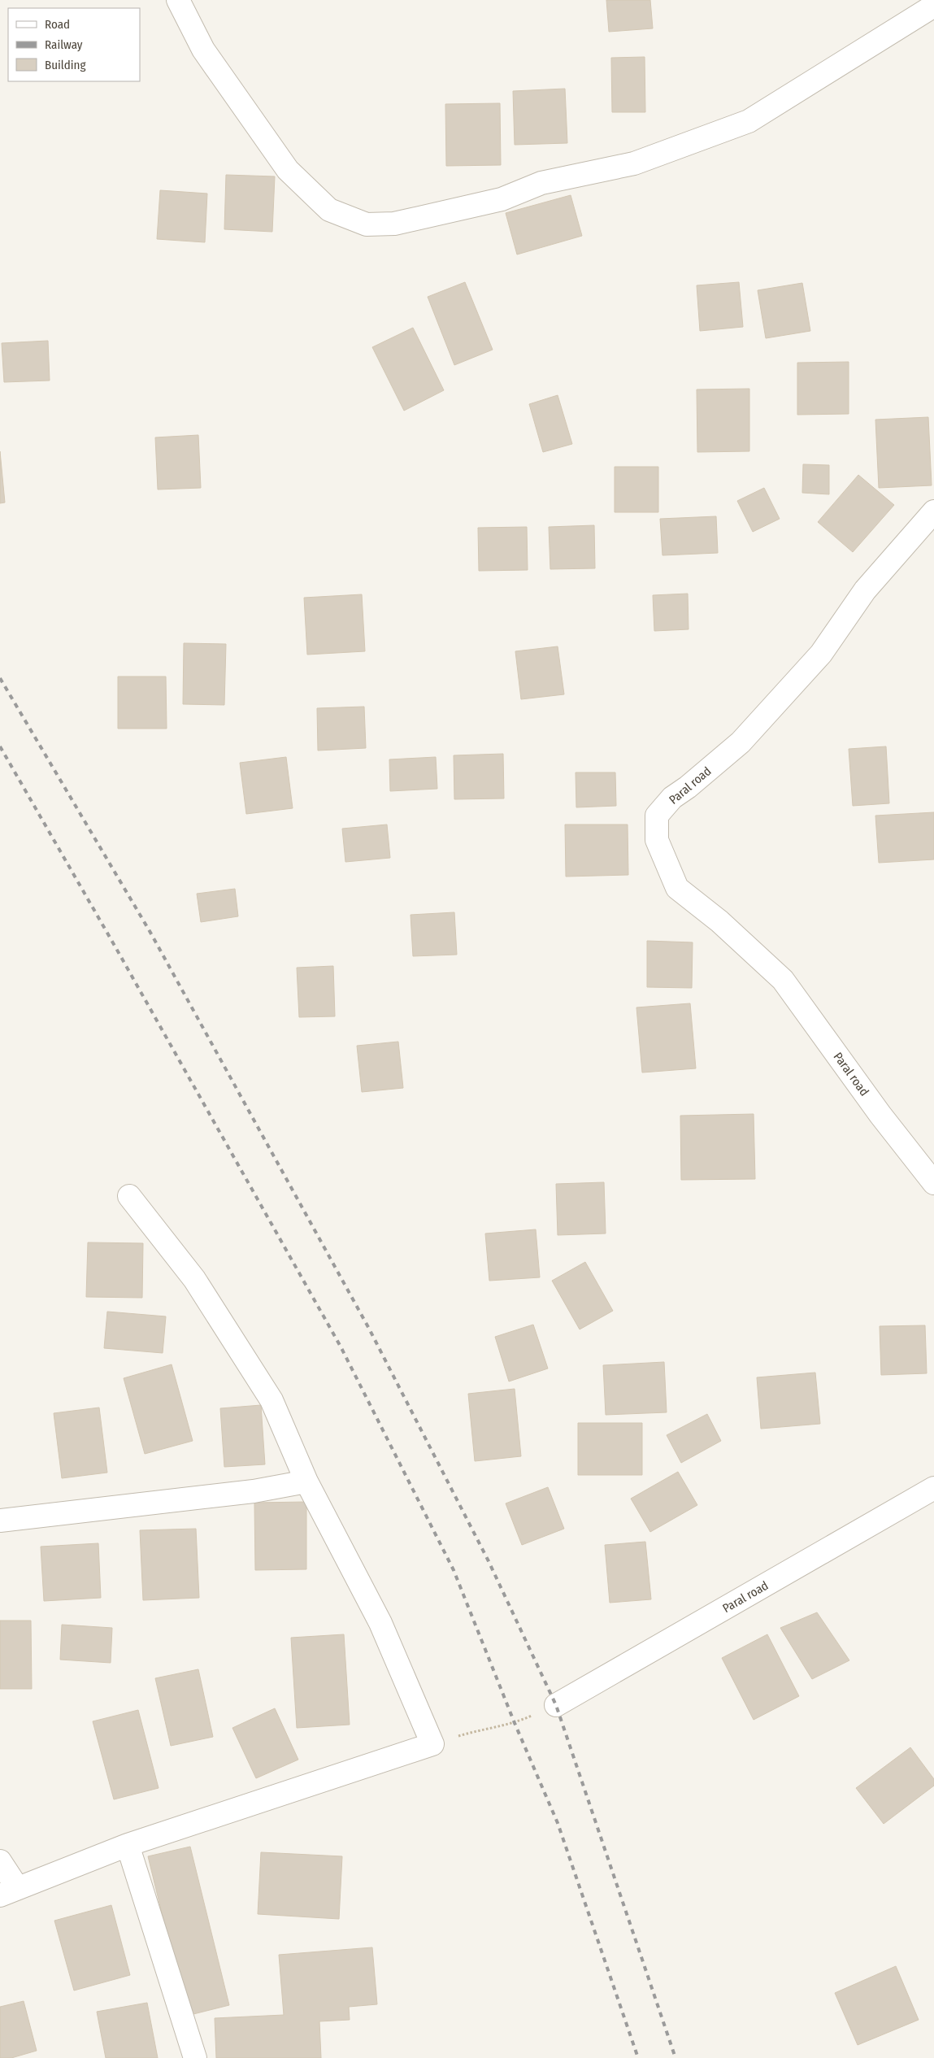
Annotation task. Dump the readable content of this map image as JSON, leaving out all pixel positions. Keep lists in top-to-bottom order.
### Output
{
  "streets": {
    "street": ["Paral road"]
  },
  "legend": ["Road", "Railway", "Building"]
}
